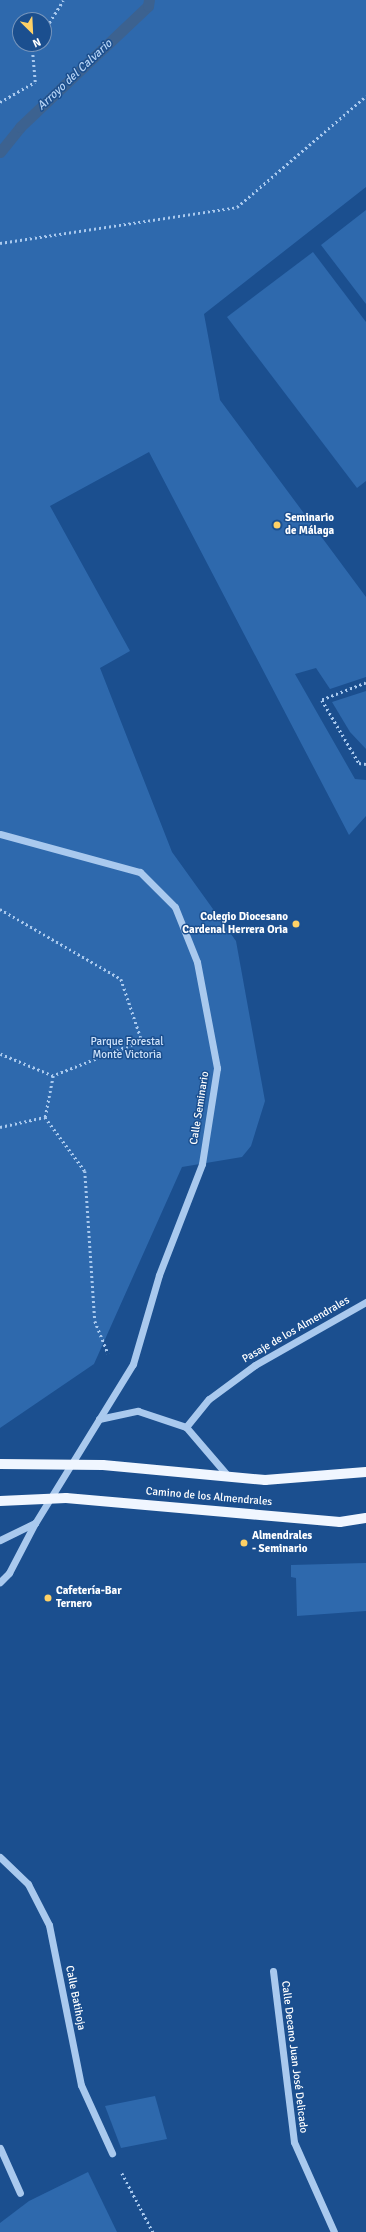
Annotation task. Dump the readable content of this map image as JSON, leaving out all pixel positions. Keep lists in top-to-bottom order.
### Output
{
  "streets": {
    "main road": ["Camino de los Almendrales"],
    "street": [
      "Calle Seminario",
      "Pasaje de los Almendrales",
      "Calle Batihoja",
      "Calle Decano Juan José Delicado"
    ]
  },
  "crossings": [
    ["Pasaje de los Almendrales", "Camino de los Almendrales"]
  ],
  "water": ["Arroyo del Calvario"],
  "parks": ["Parque Forestal Monte Victoria"],
  "places": [
    "Seminario de Málaga",
    "Colegio Diocesano Cardenal Herrera Oria",
    "Almendrales - Seminario",
    "Cafetería-Bar Ternero"
  ],
  "north": "bottom right"
}
